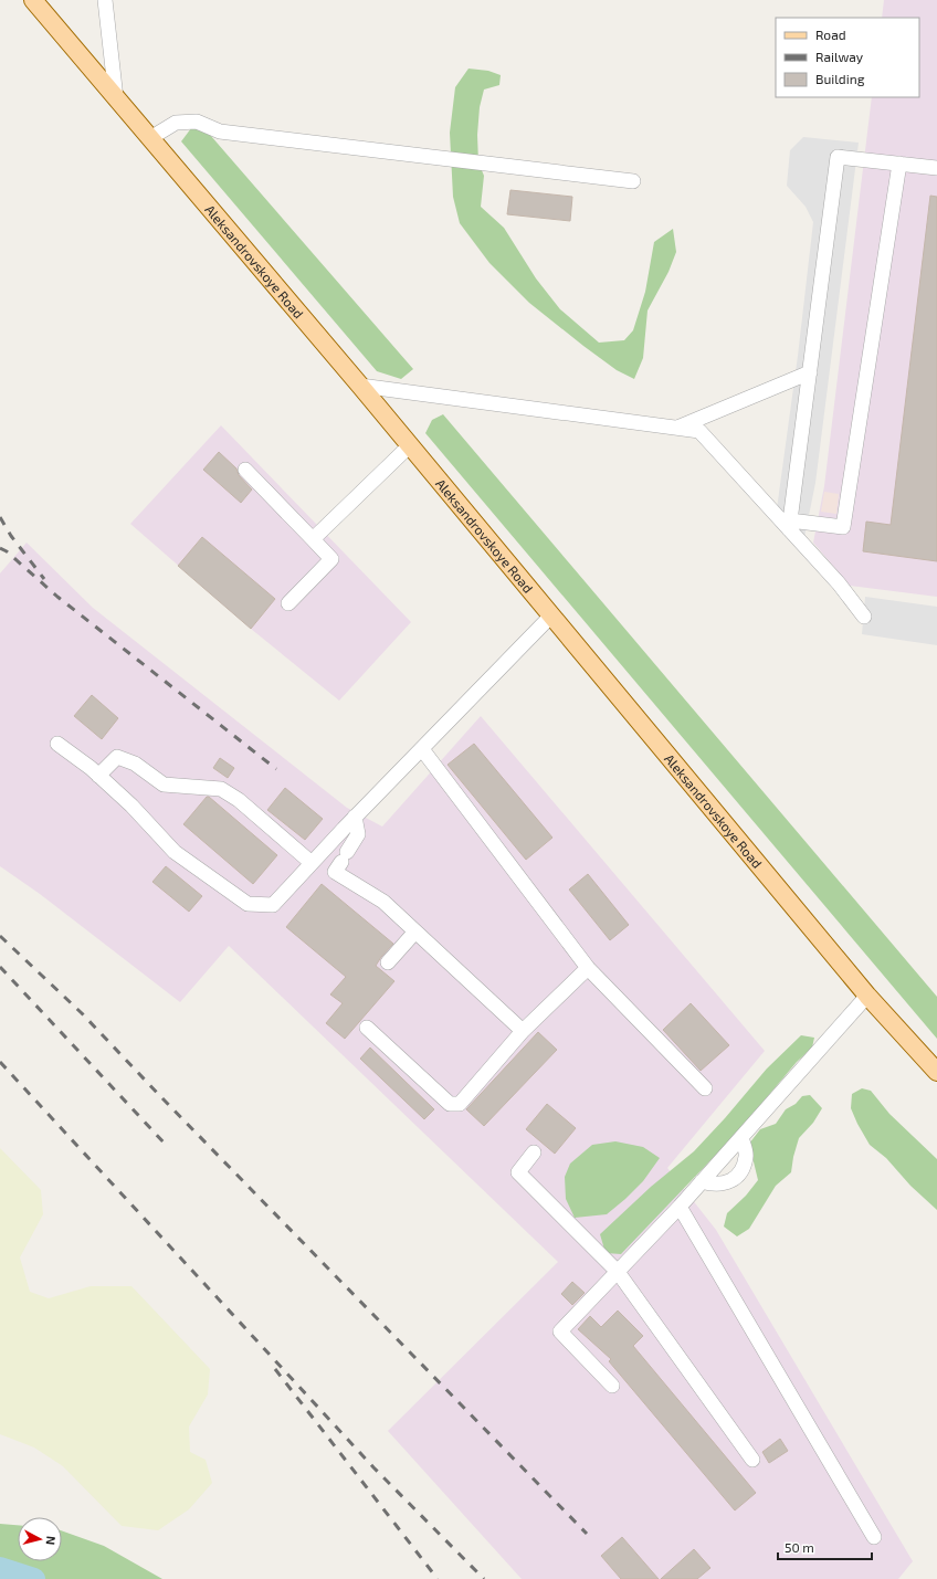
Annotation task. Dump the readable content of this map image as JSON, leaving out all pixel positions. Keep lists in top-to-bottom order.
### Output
{
  "streets": {
    "main road": ["Aleksandrovskoye Road"]
  },
  "legend": ["Road", "Railway", "Building"],
  "scale_bar": "50 m",
  "north": "right"
}
